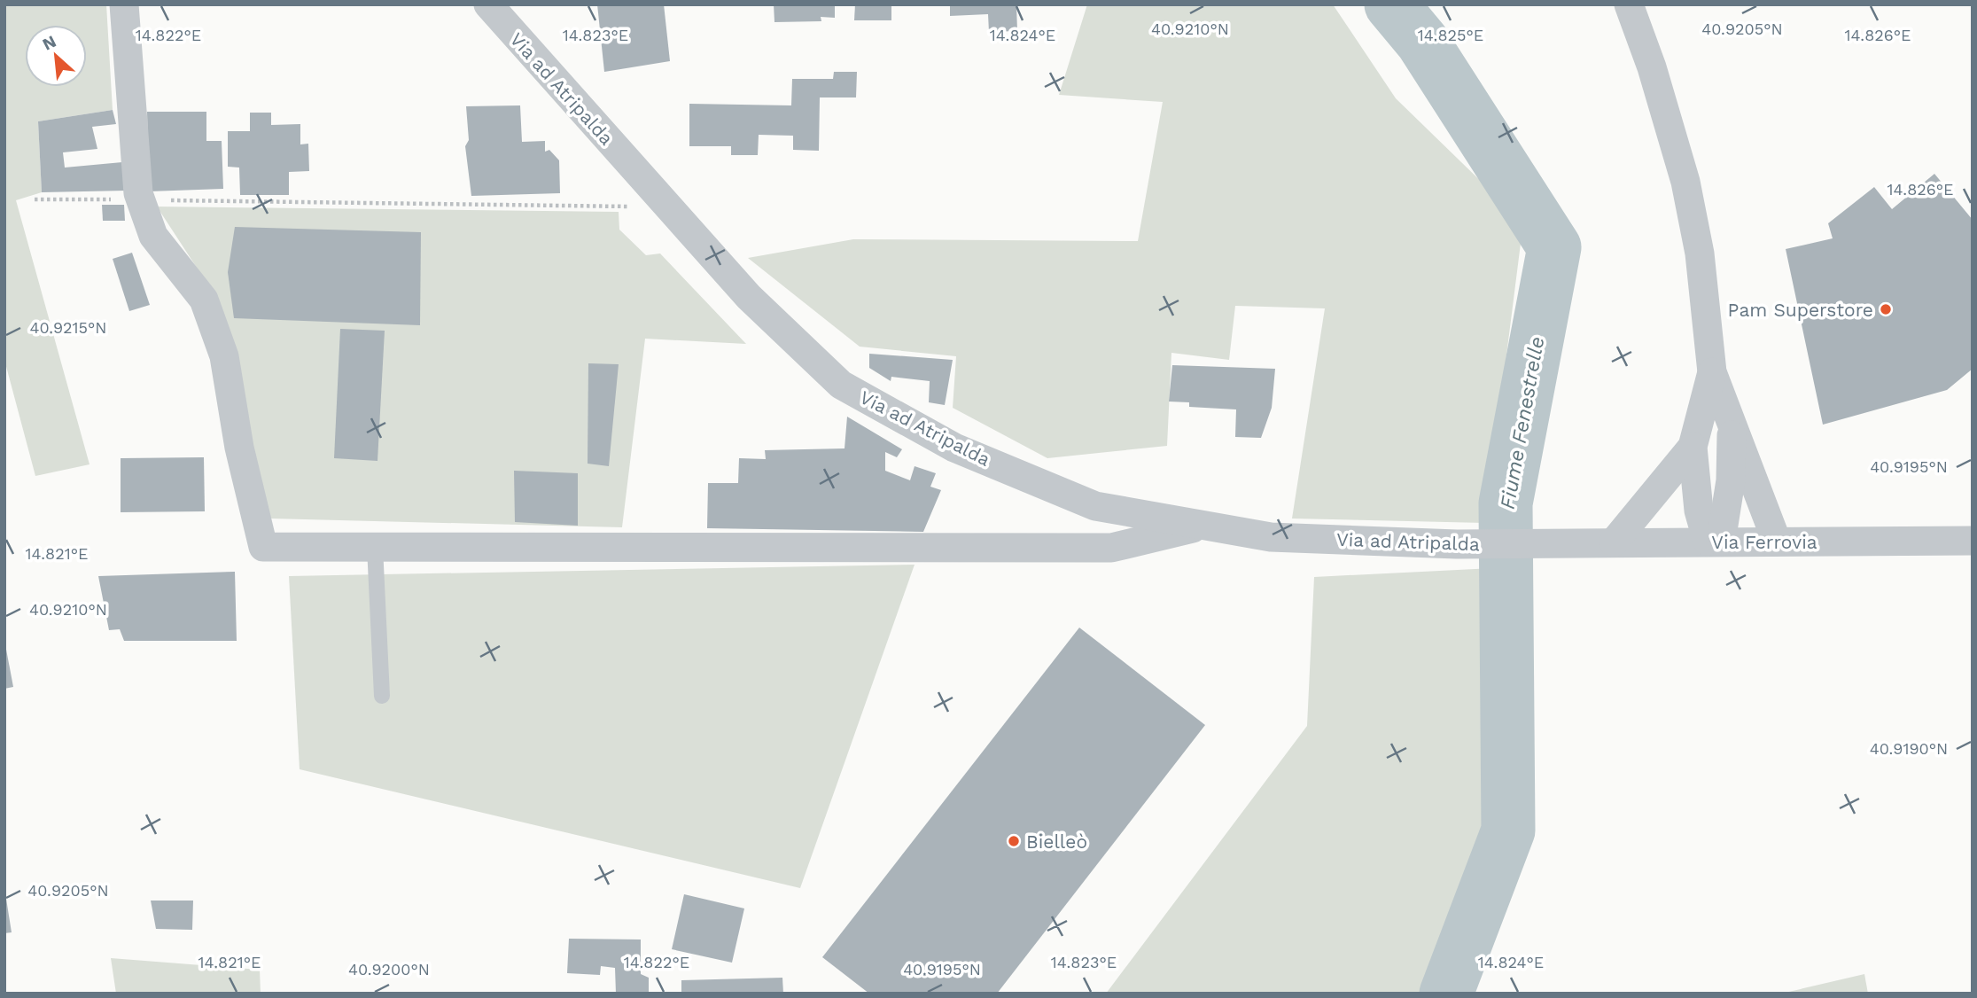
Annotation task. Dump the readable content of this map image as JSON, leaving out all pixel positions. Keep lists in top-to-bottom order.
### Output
{
  "streets": {
    "street": ["Via ad Atripalda", "Via Ferrovia"]
  },
  "crossings": [
    ["Via ad Atripalda", "Via Ferrovia"]
  ],
  "water": ["Fiume Fenestrelle"],
  "places": ["Pam Superstore", "Bielleò"],
  "north": "top left",
  "coordinates": [
    "40.9210°N",
    "40.9205°N",
    "14.826°E",
    "14.822°E",
    "14.823°E",
    "14.824°E",
    "14.825°E",
    "40.9215°N",
    "40.9195°N",
    "14.821°E",
    "40.9190°N",
    "40.9200°N"
  ]
}
